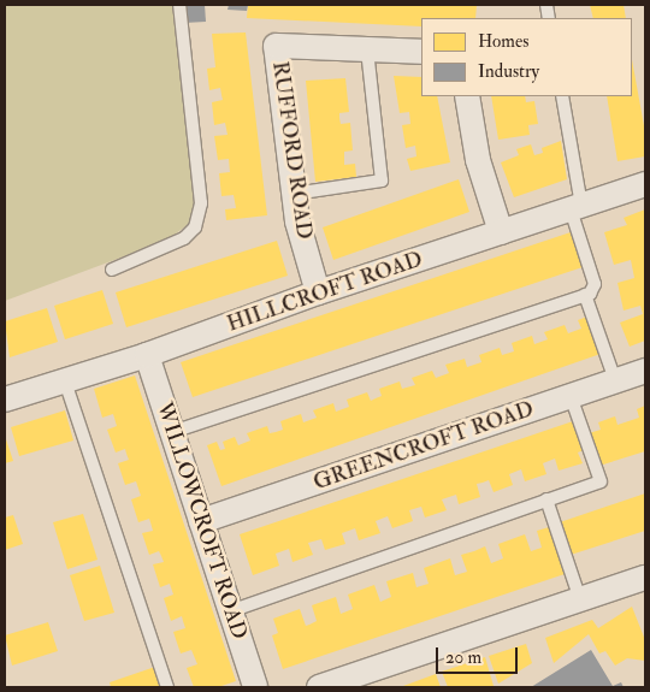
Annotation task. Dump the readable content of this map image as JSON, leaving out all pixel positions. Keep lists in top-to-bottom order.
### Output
{
  "streets": {
    "street": [
      "RUFFORD ROAD",
      "HILLCROFT ROAD",
      "GREENCROFT ROAD",
      "WILLOWCROFT ROAD"
    ]
  },
  "crossings": [
    ["RUFFORD ROAD", "HILLCROFT ROAD"],
    ["HILLCROFT ROAD", "WILLOWCROFT ROAD"],
    ["GREENCROFT ROAD", "WILLOWCROFT ROAD"]
  ],
  "legend": ["Homes", "Industry"],
  "scale_bar": "20 m"
}
